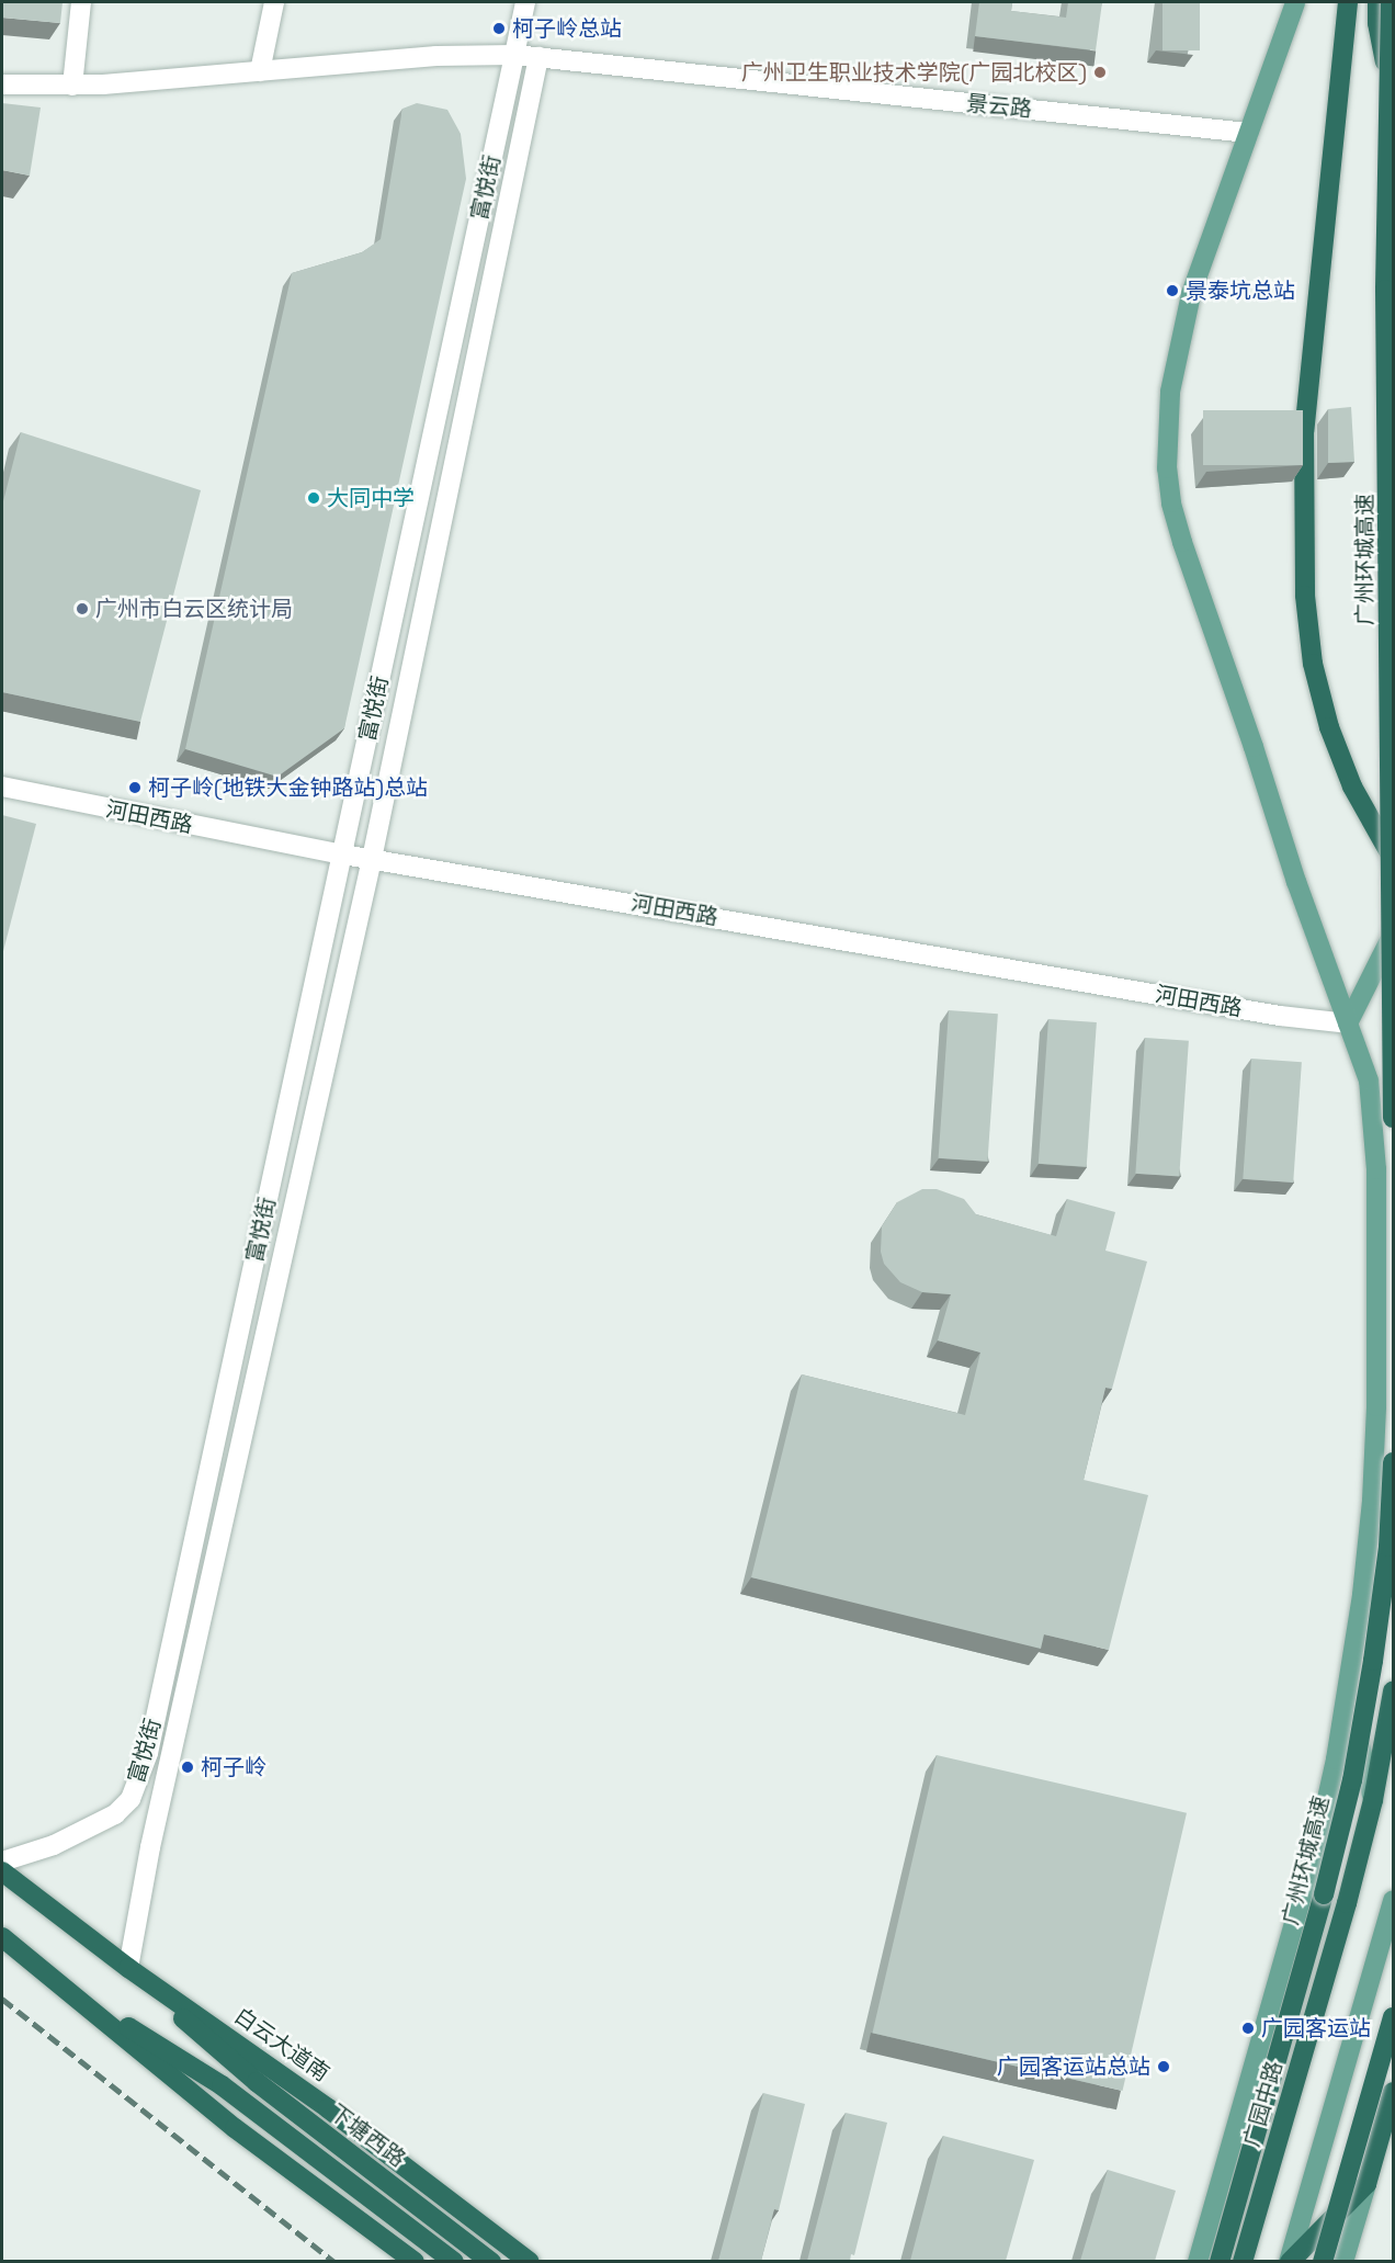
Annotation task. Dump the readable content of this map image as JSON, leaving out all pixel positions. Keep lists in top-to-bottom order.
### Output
{
  "streets": {
    "highway": [
      "广州环城高速",
      "白云大道南",
      "广园中路",
      "下塘西路"
    ],
    "street": ["景云路", "富悦街", "河田西路"]
  },
  "crossings": [
    ["景云路", "富悦街"],
    ["富悦街", "河田西路"],
    ["富悦街", "白云大道南"],
    ["富悦街", "下塘西路"],
    ["白云大道南", "下塘西路"]
  ],
  "places": [
    "柯子岭总站",
    "广州卫生职业技术学院(广园北校区)",
    "景泰坑总站",
    "大同中学",
    "广州市白云区统计局",
    "柯子岭(地铁大金钟路站)总站",
    "柯子岭",
    "广园客运站",
    "广园客运站总站"
  ]
}
